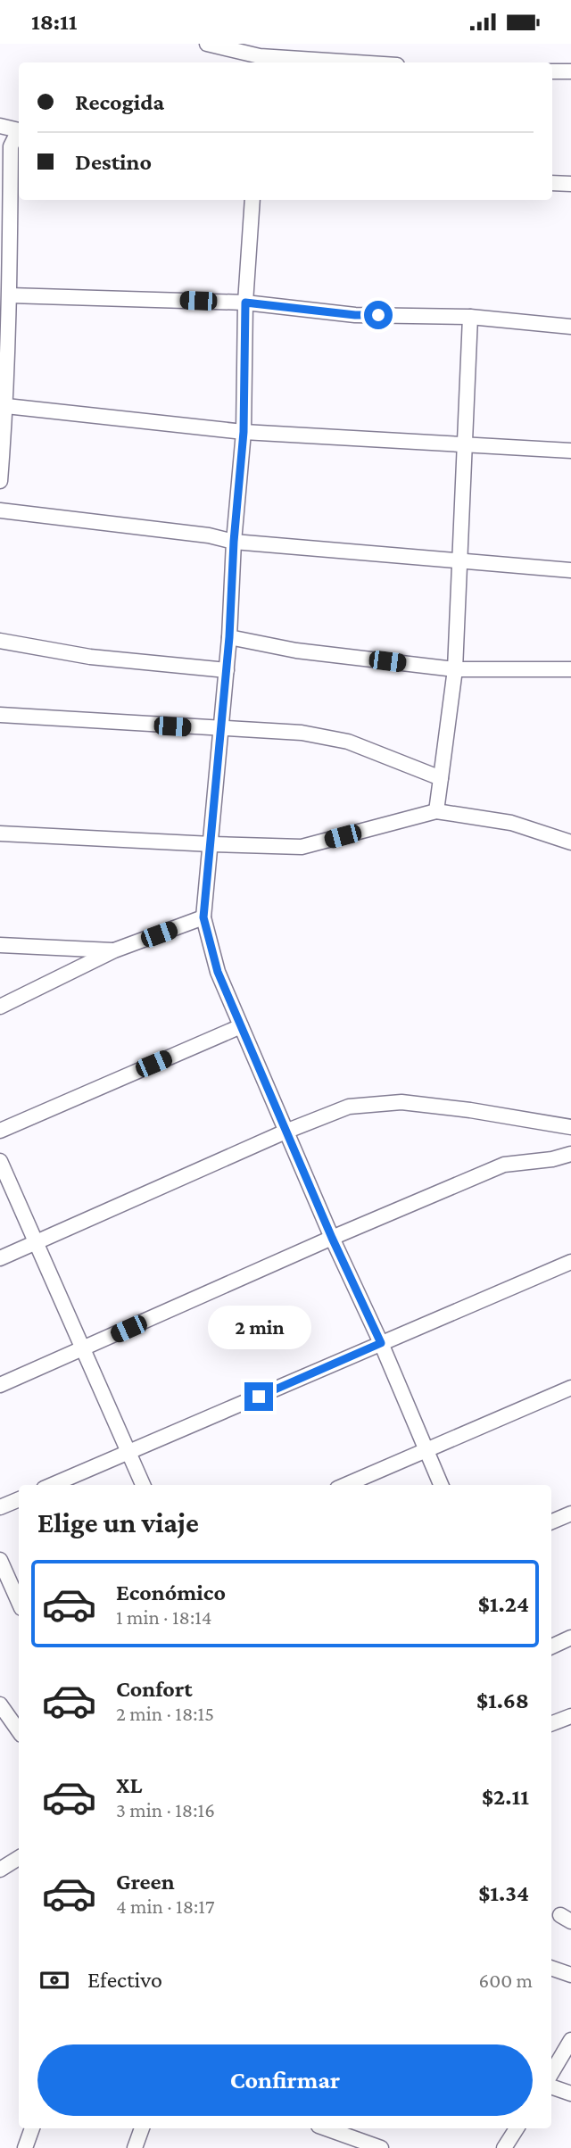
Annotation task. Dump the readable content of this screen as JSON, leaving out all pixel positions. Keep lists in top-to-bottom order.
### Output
{
  "page": {
    "status": "18:11",
    "banner": ["Recogida", "Destino"],
    "bubble": "2 min",
    "heading": "Elige un viaje",
    "list": [
      {
        "name": "Económico",
        "note": "1 min · 18:14",
        "value": "$1.24"
      },
      {
        "name": "Confort",
        "note": "2 min · 18:15",
        "value": "$1.68"
      },
      {
        "name": "XL",
        "note": "3 min · 18:16",
        "value": "$2.11"
      },
      {
        "name": "Green",
        "note": "4 min · 18:17",
        "value": "$1.34"
      }
    ],
    "pay": ["Efectivo", "600 m"],
    "buttons": "Confirmar"
  }
}
